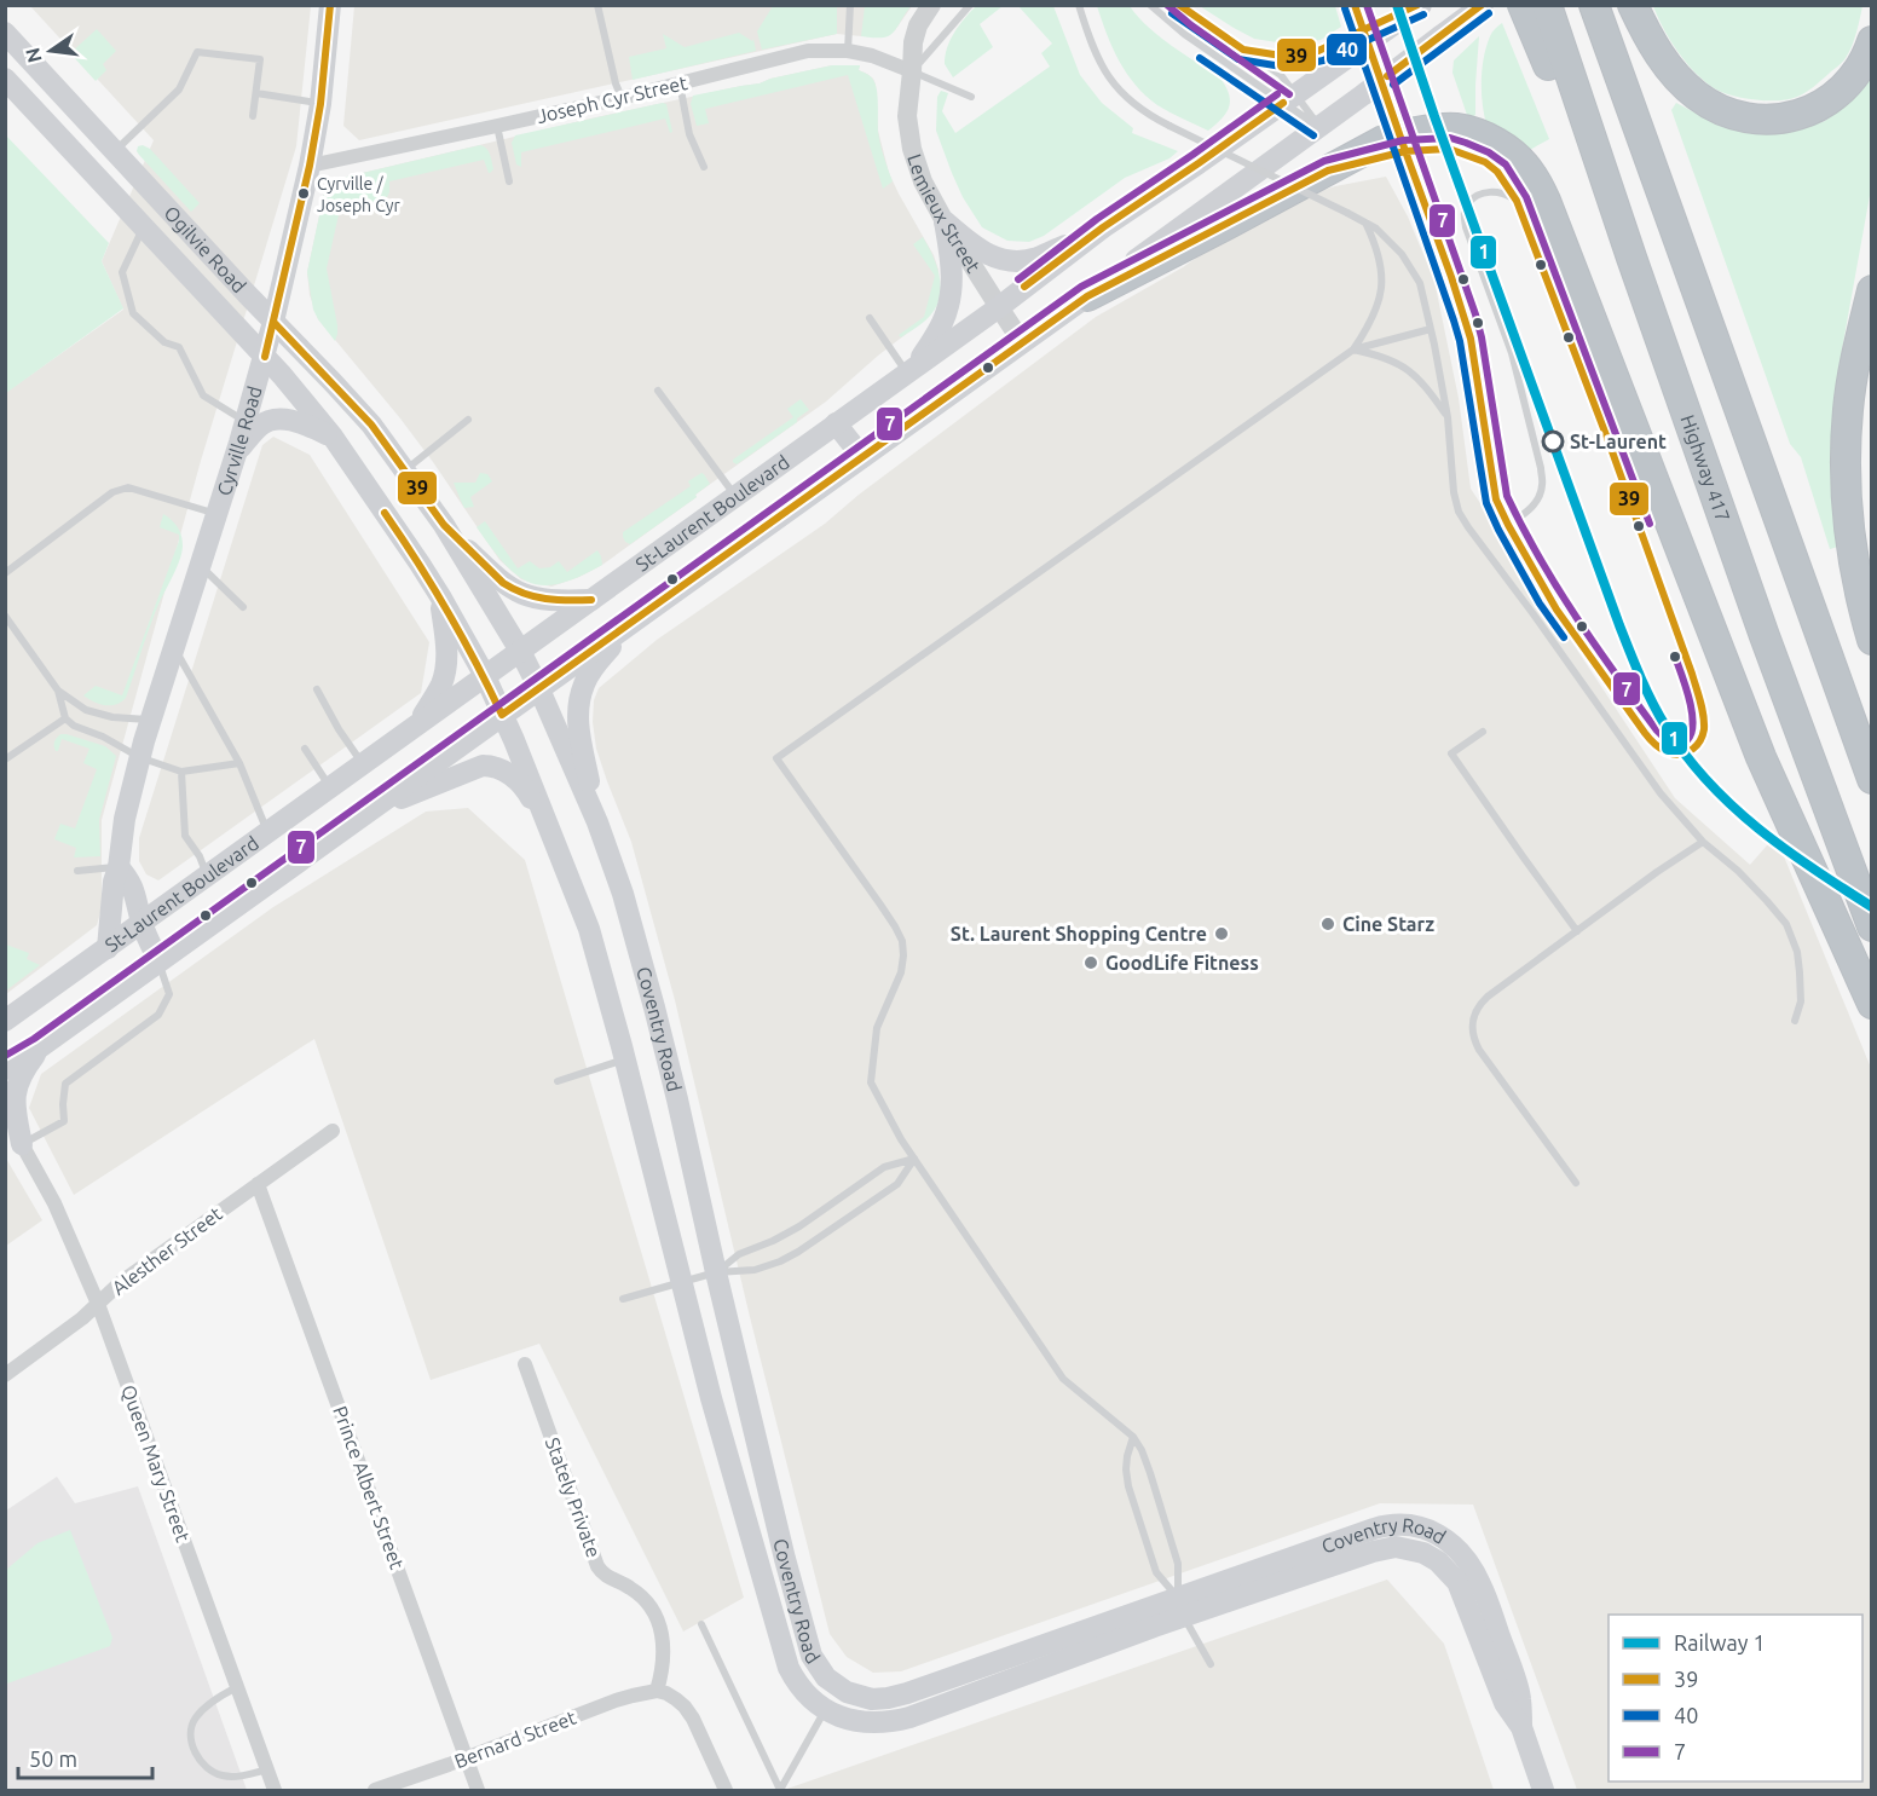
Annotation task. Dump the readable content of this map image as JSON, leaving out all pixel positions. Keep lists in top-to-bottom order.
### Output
{
  "streets": {
    "highway": ["Highway 417"],
    "main road": [
      "Ogilvie Road",
      "Cyrville Road",
      "St-Laurent Boulevard",
      "Coventry Road"
    ],
    "street": [
      "Joseph Cyr Street",
      "Lemieux Street",
      "Alesther Street",
      "Queen Mary Street",
      "Prince Albert Street",
      "Stately Private",
      "Bernard Street"
    ]
  },
  "crossings": [
    ["Joseph Cyr Street", "Lemieux Street"],
    ["Joseph Cyr Street", "Cyrville Road"],
    ["Lemieux Street", "St-Laurent Boulevard"],
    ["Ogilvie Road", "Cyrville Road"],
    ["Ogilvie Road", "St-Laurent Boulevard"],
    ["Ogilvie Road", "Coventry Road"],
    ["Cyrville Road", "St-Laurent Boulevard"],
    ["St-Laurent Boulevard", "Coventry Road"],
    ["Alesther Street", "Queen Mary Street"],
    ["Alesther Street", "Prince Albert Street"],
    ["Prince Albert Street", "Bernard Street"],
    ["Stately Private", "Bernard Street"]
  ],
  "places": [
    "Cyrville / Joseph Cyr",
    "St-Laurent",
    "Cine Starz",
    "St. Laurent Shopping Centre",
    "GoodLife Fitness"
  ],
  "lines": [
    "rail line 1",
    "transit line 39",
    "transit line 7",
    "transit line 40"
  ],
  "legend": [
    "Railway 1",
    "39",
    "40",
    "7"
  ],
  "scale_bar": "50 m",
  "north": "left"
}
